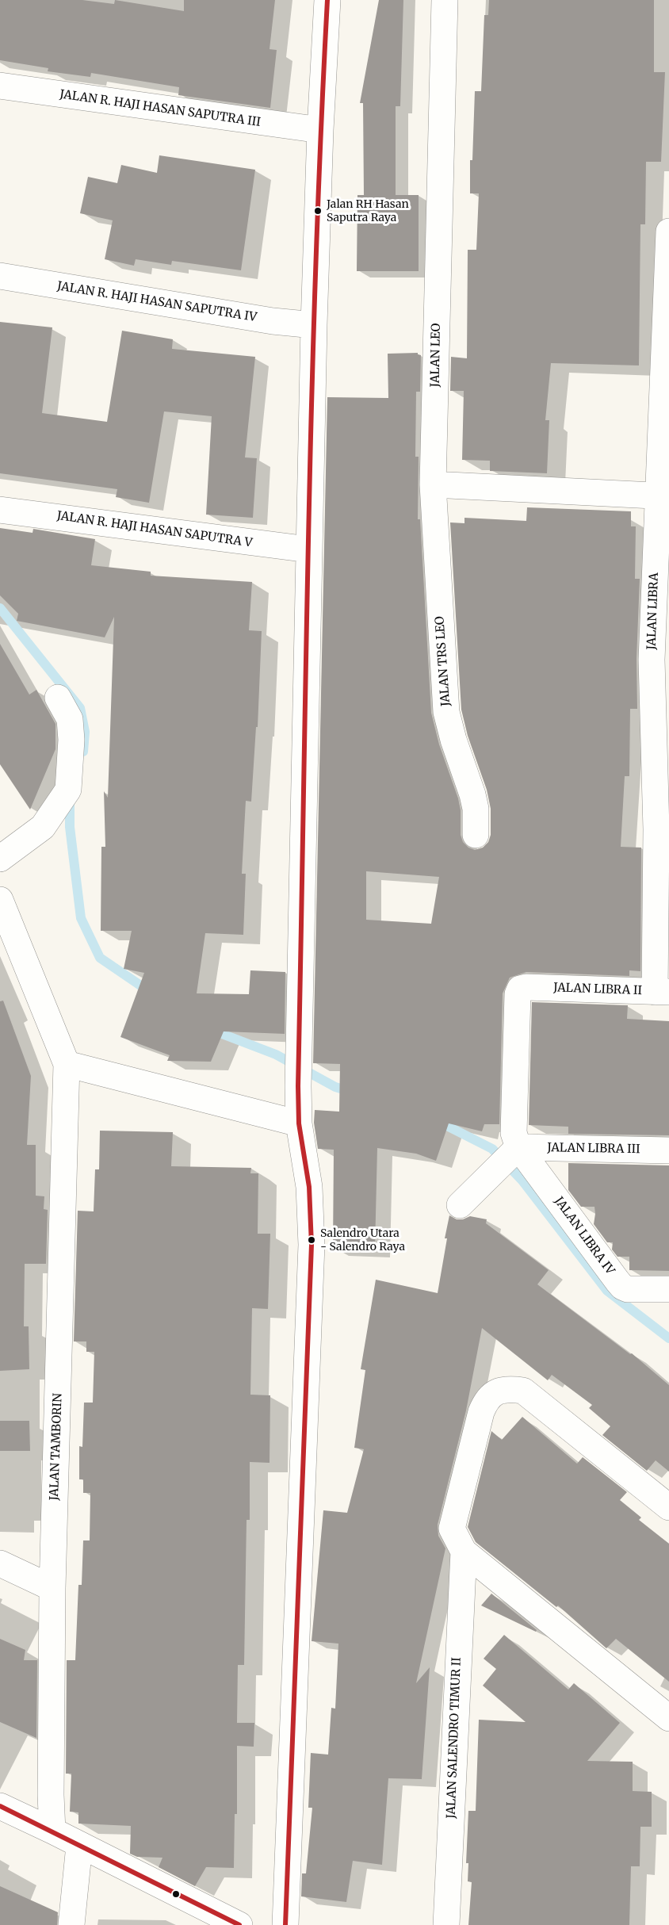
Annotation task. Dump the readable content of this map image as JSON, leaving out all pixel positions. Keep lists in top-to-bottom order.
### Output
{
  "streets": {
    "street": [
      "JALAN R. HAJI HASAN SAPUTRA III",
      "JALAN R. HAJI HASAN SAPUTRA IV",
      "JALAN LEO",
      "JALAN R. HAJI HASAN SAPUTRA V",
      "JALAN LIBRA",
      "JALAN TRS LEO",
      "JALAN LIBRA II",
      "JALAN LIBRA III",
      "JALAN LIBRA IV",
      "JALAN TAMBORIN",
      "JALAN SALENDRO TIMUR II"
    ]
  },
  "crossings": [
    ["JALAN LEO", "JALAN TRS LEO"],
    ["JALAN LIBRA", "JALAN LIBRA II"],
    ["JALAN LIBRA II", "JALAN LIBRA III"],
    ["JALAN LIBRA II", "JALAN LIBRA IV"],
    ["JALAN LIBRA III", "JALAN LIBRA IV"]
  ],
  "places": ["Jalan RH Hasan Saputra Raya", "Salendro Utara - Salendro Raya"]
}
